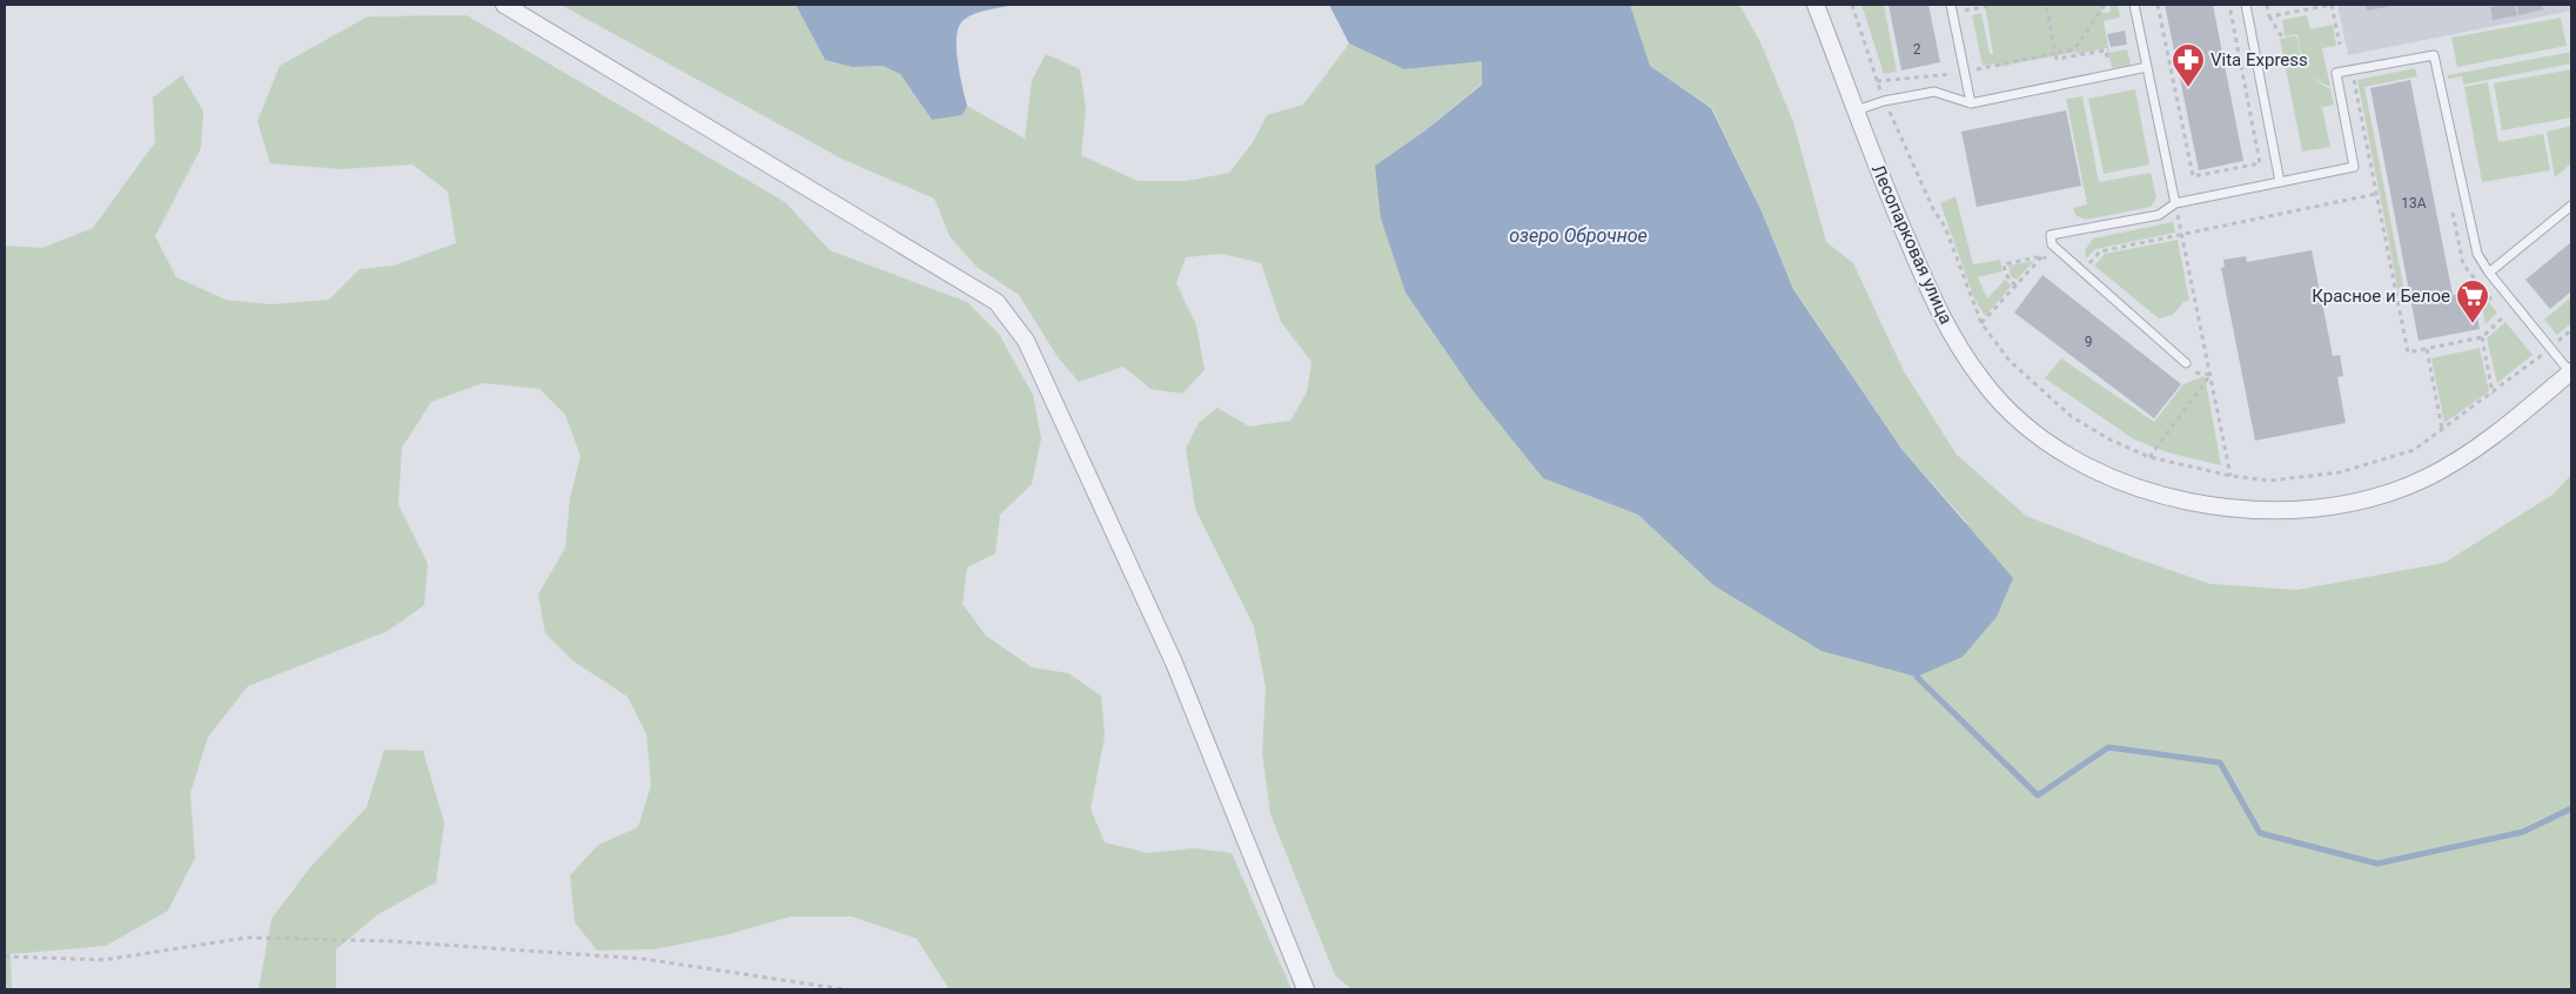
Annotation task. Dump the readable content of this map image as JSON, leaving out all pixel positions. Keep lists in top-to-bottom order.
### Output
{
  "streets": {
    "street": ["Лесопарковая улица"]
  },
  "water": ["озеро Оброчное"],
  "places": {
    "pharmacy": ["Vita Express"],
    "supermarket": ["Красное и Белое"]
  },
  "house_numbers": ["2", "13А", "9"]
}
